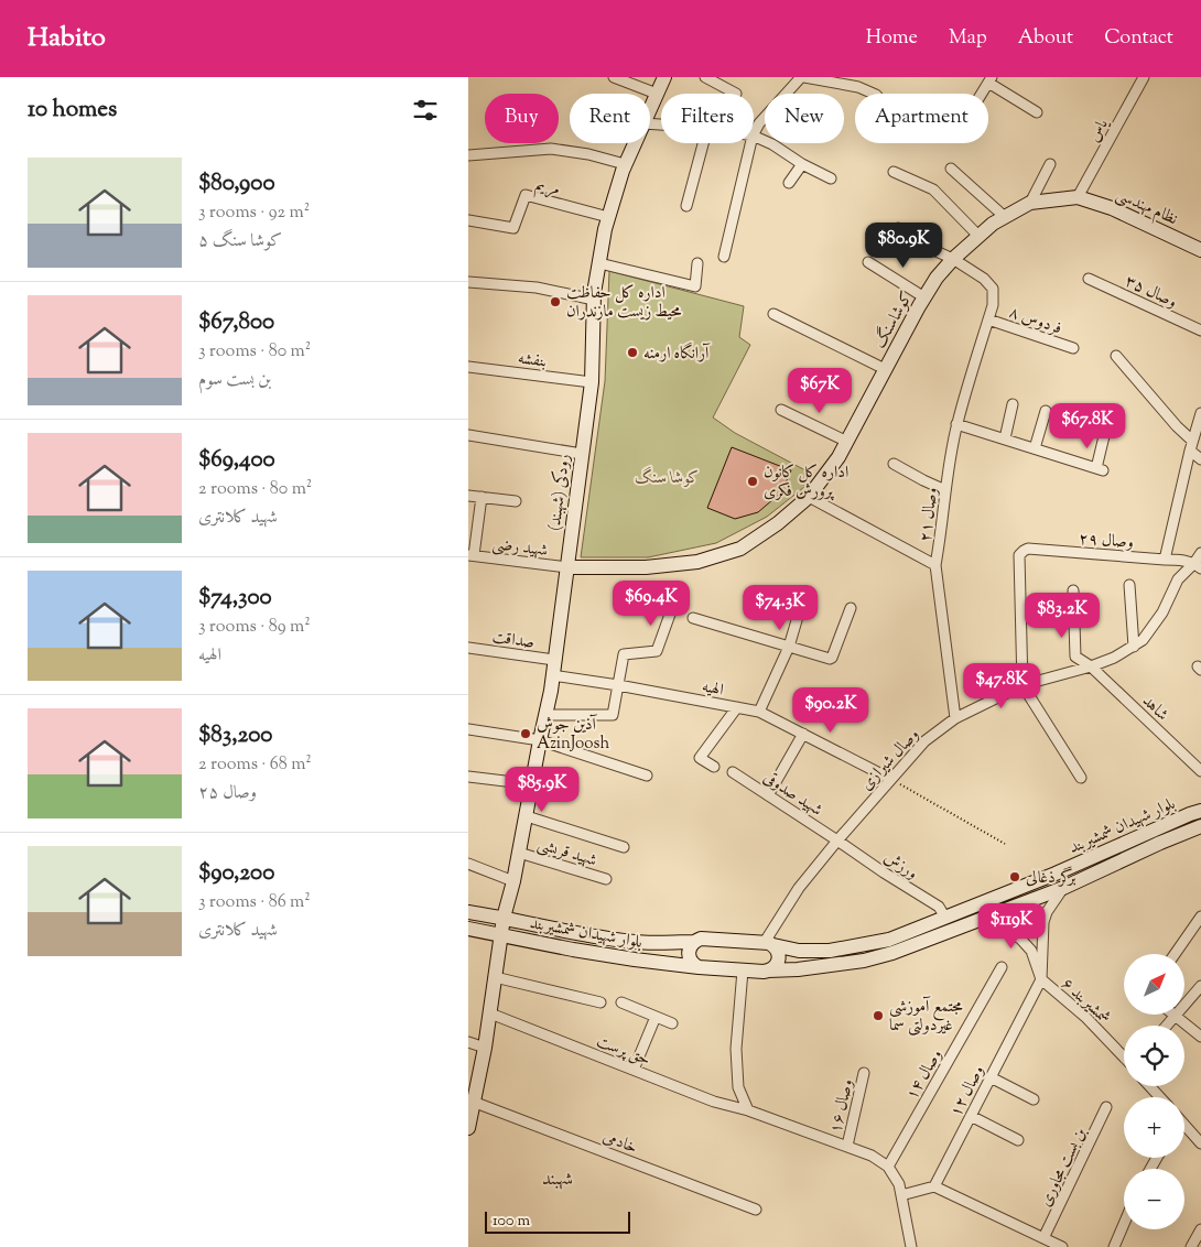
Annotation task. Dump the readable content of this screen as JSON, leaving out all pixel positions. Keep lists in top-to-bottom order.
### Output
{
  "streets": {
    "main road": [
      "نظام مهندسی",
      "کوشاسنگ",
      "رودکی (شهبند)",
      "بلوار شهیدان شمشیربند"
    ],
    "street": [
      "یاس",
      "مریم",
      "وصال ۳۵",
      "فردوس ۸",
      "بنفشه",
      "وصال ۲۱",
      "وصال ۲۹",
      "شهید رضی",
      "صداقت",
      "الهیه",
      "شاهد",
      "وصال شیرازی",
      "شهید صدوقی",
      "شهید قریشی",
      "ورزش",
      "شمشیربند ۶",
      "حق پرست",
      "وصال ۱۴",
      "وصال ۱۲",
      "وصال ۱۶",
      "خادمی",
      "بن بست مجاوری"
    ]
  },
  "crossings": [
    ["یاس", "نظام مهندسی"],
    ["یاس", "کوشاسنگ"],
    ["مریم", "رودکی (شهبند)"],
    ["نظام مهندسی", "کوشاسنگ"],
    ["کوشاسنگ", "رودکی (شهبند)"],
    ["کوشاسنگ", "وصال ۲۱"],
    ["کوشاسنگ", "شهید رضی"],
    ["فردوس ۸", "وصال ۲۱"],
    ["بنفشه", "رودکی (شهبند)"],
    ["رودکی (شهبند)", "شهید رضی"],
    ["رودکی (شهبند)", "صداقت"],
    ["رودکی (شهبند)", "الهیه"],
    ["رودکی (شهبند)", "بلوار شهیدان شمشیربند"],
    ["رودکی (شهبند)", "شهید قریشی"],
    ["وصال ۲۱", "وصال شیرازی"],
    ["وصال ۲۹", "وصال شیرازی"],
    ["الهیه", "وصال شیرازی"],
    ["شاهد", "وصال شیرازی"],
    ["وصال شیرازی", "شهید صدوقی"],
    ["وصال شیرازی", "بلوار شهیدان شمشیربند"],
    ["وصال شیرازی", "ورزش"],
    ["شهید صدوقی", "ورزش"],
    ["بلوار شهیدان شمشیربند", "ورزش"],
    ["بلوار شهیدان شمشیربند", "شمشیربند ۶"],
    ["شمشیربند ۶", "وصال ۱۲"]
  ],
  "districts": ["شهبند"],
  "parks": ["کوشا سنگ"],
  "places": [
    "اداره کل حفاظت محیط زیست مازندران",
    "آرانگاه ارمنه",
    "اداره کل کانون پرورش فکری",
    "آذین جوش AzinJoosh",
    "برگر ذغالی",
    "مجتمع آموزشی غیردولتی سما"
  ],
  "scale_bar": "100 m",
  "north": "top right",
  "page": {
    "header": "Habito",
    "nav": [
      "Home",
      "Map",
      "About",
      "Contact"
    ],
    "heading": "10 homes",
    "chip": [
      "Buy",
      "Rent",
      "Filters",
      "New",
      "Apartment"
    ],
    "list": [
      {
        "name": "$80,900",
        "note": "3 rooms · 92 m² · کوشا سنگ ۵"
      },
      {
        "name": "$67,800",
        "note": "3 rooms · 80 m² · بن بست سوم"
      },
      {
        "name": "$69,400",
        "note": "2 rooms · 80 m² · شهید کلانتری"
      },
      {
        "name": "$74,300",
        "note": "3 rooms · 89 m² · الهیه"
      },
      {
        "name": "$83,200",
        "note": "2 rooms · 68 m² · وصال ۲۵"
      },
      {
        "name": "$90,200",
        "note": "3 rooms · 86 m² · شهید کلانتری"
      }
    ],
    "price": [
      "$80.9K",
      "$67K",
      "$67.8K",
      "$69.4K",
      "$74.3K",
      "$83.2K",
      "$47.8K",
      "$90.2K",
      "$85.9K",
      "$119K"
    ],
    "map_buttons": ["+", "−"],
    "scale": "100 m"
  }
}
